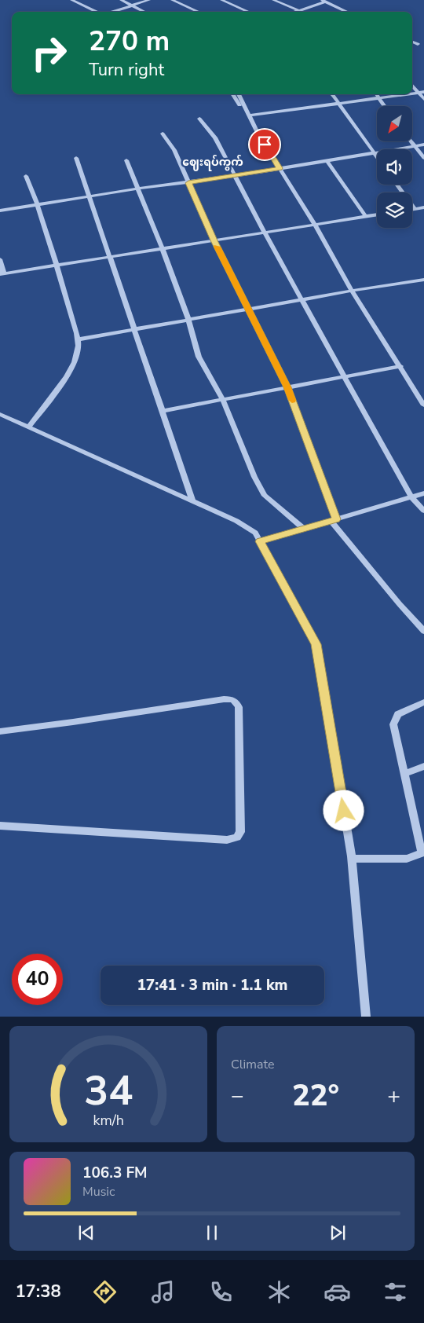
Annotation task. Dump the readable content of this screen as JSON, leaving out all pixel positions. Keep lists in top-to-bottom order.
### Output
{
  "districts": ["ဈေးရပ်ကွက်"],
  "north": "bottom left",
  "page": {
    "turn": ["270 m", "Turn right"],
    "limit": "40",
    "trip": "17:41 · 3 min · 1.1 km",
    "tile": "Climate",
    "heat": ["−", "22°", "+"],
    "song": ["106.3 FM", "Music"],
    "tabs": "17:38",
    "gauge": ["34", "km/h"]
  }
}
